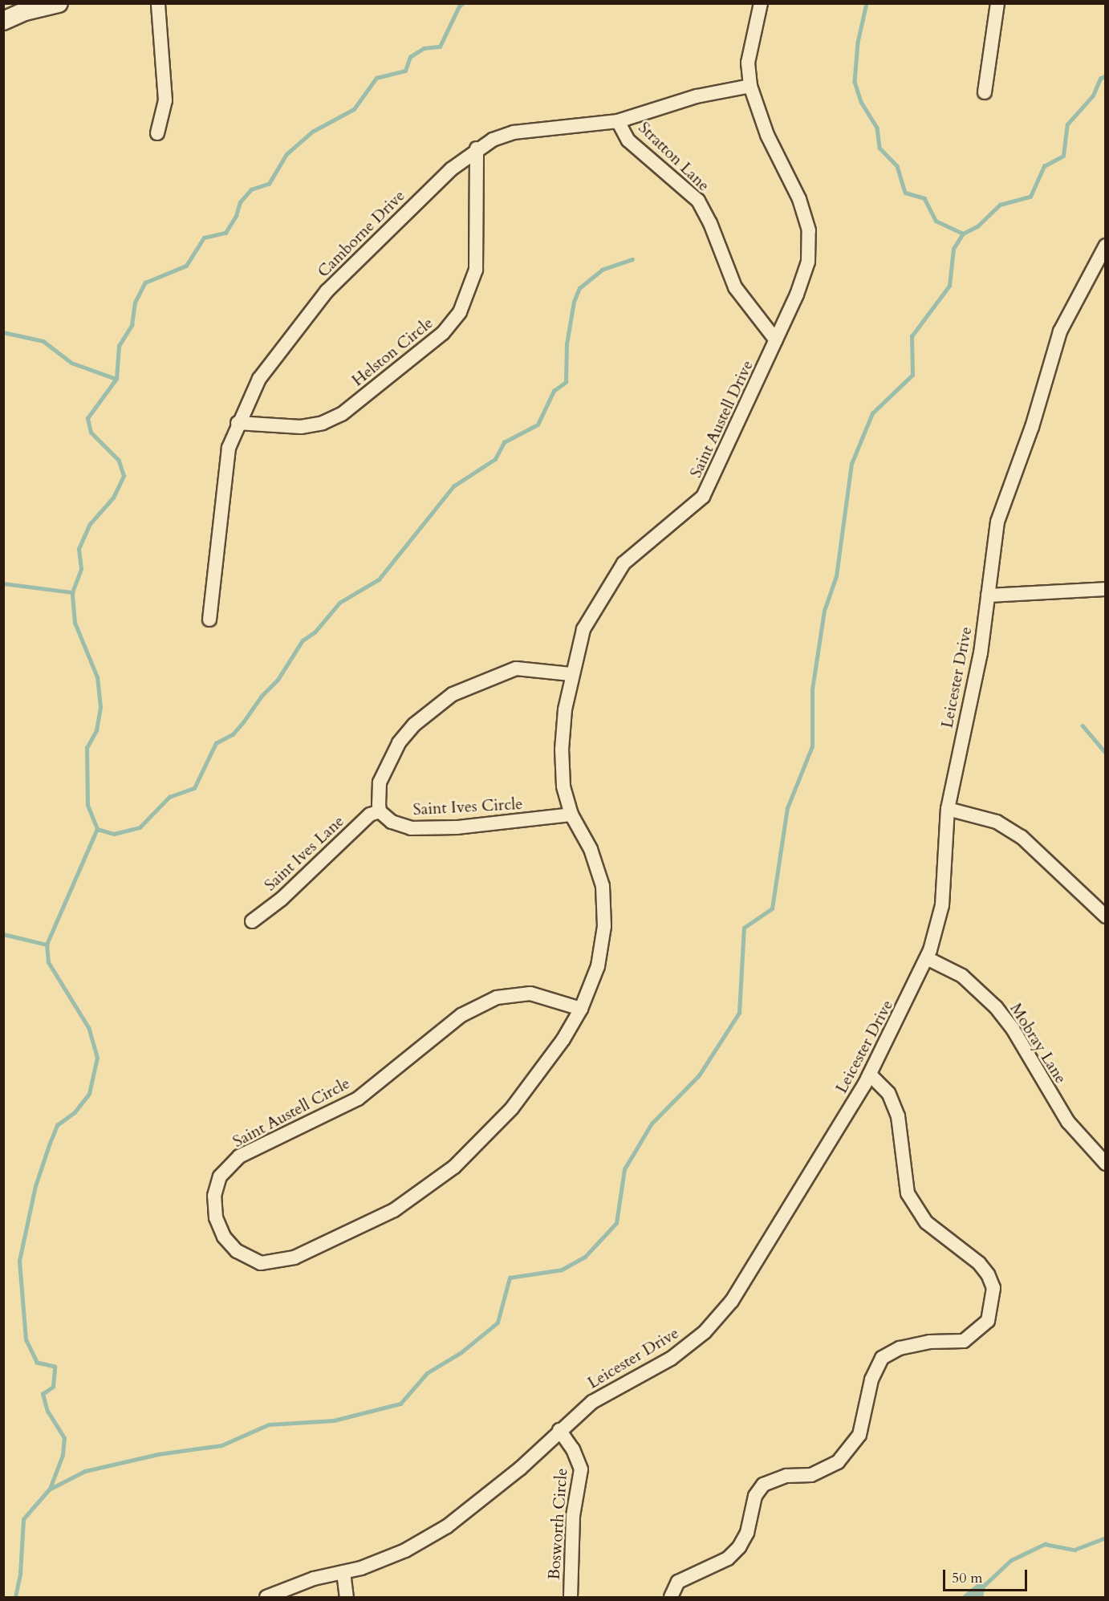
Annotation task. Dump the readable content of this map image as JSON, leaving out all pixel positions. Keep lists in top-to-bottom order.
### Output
{
  "streets": {
    "street": [
      "Stratton Lane",
      "Camborne Drive",
      "Helston Circle",
      "Saint Austell Drive",
      "Leicester Drive",
      "Saint Ives Circle",
      "Saint Ives Lane",
      "Mobray Lane",
      "Saint Austell Circle",
      "Bosworth Circle"
    ]
  },
  "crossings": [
    ["Stratton Lane", "Camborne Drive"],
    ["Stratton Lane", "Saint Austell Drive"],
    ["Camborne Drive", "Helston Circle"],
    ["Camborne Drive", "Saint Austell Drive"],
    ["Saint Austell Drive", "Saint Ives Circle"],
    ["Saint Austell Drive", "Saint Austell Circle"],
    ["Leicester Drive", "Mobray Lane"],
    ["Leicester Drive", "Bosworth Circle"],
    ["Saint Ives Circle", "Saint Ives Lane"]
  ],
  "scale_bar": "50 m"
}
